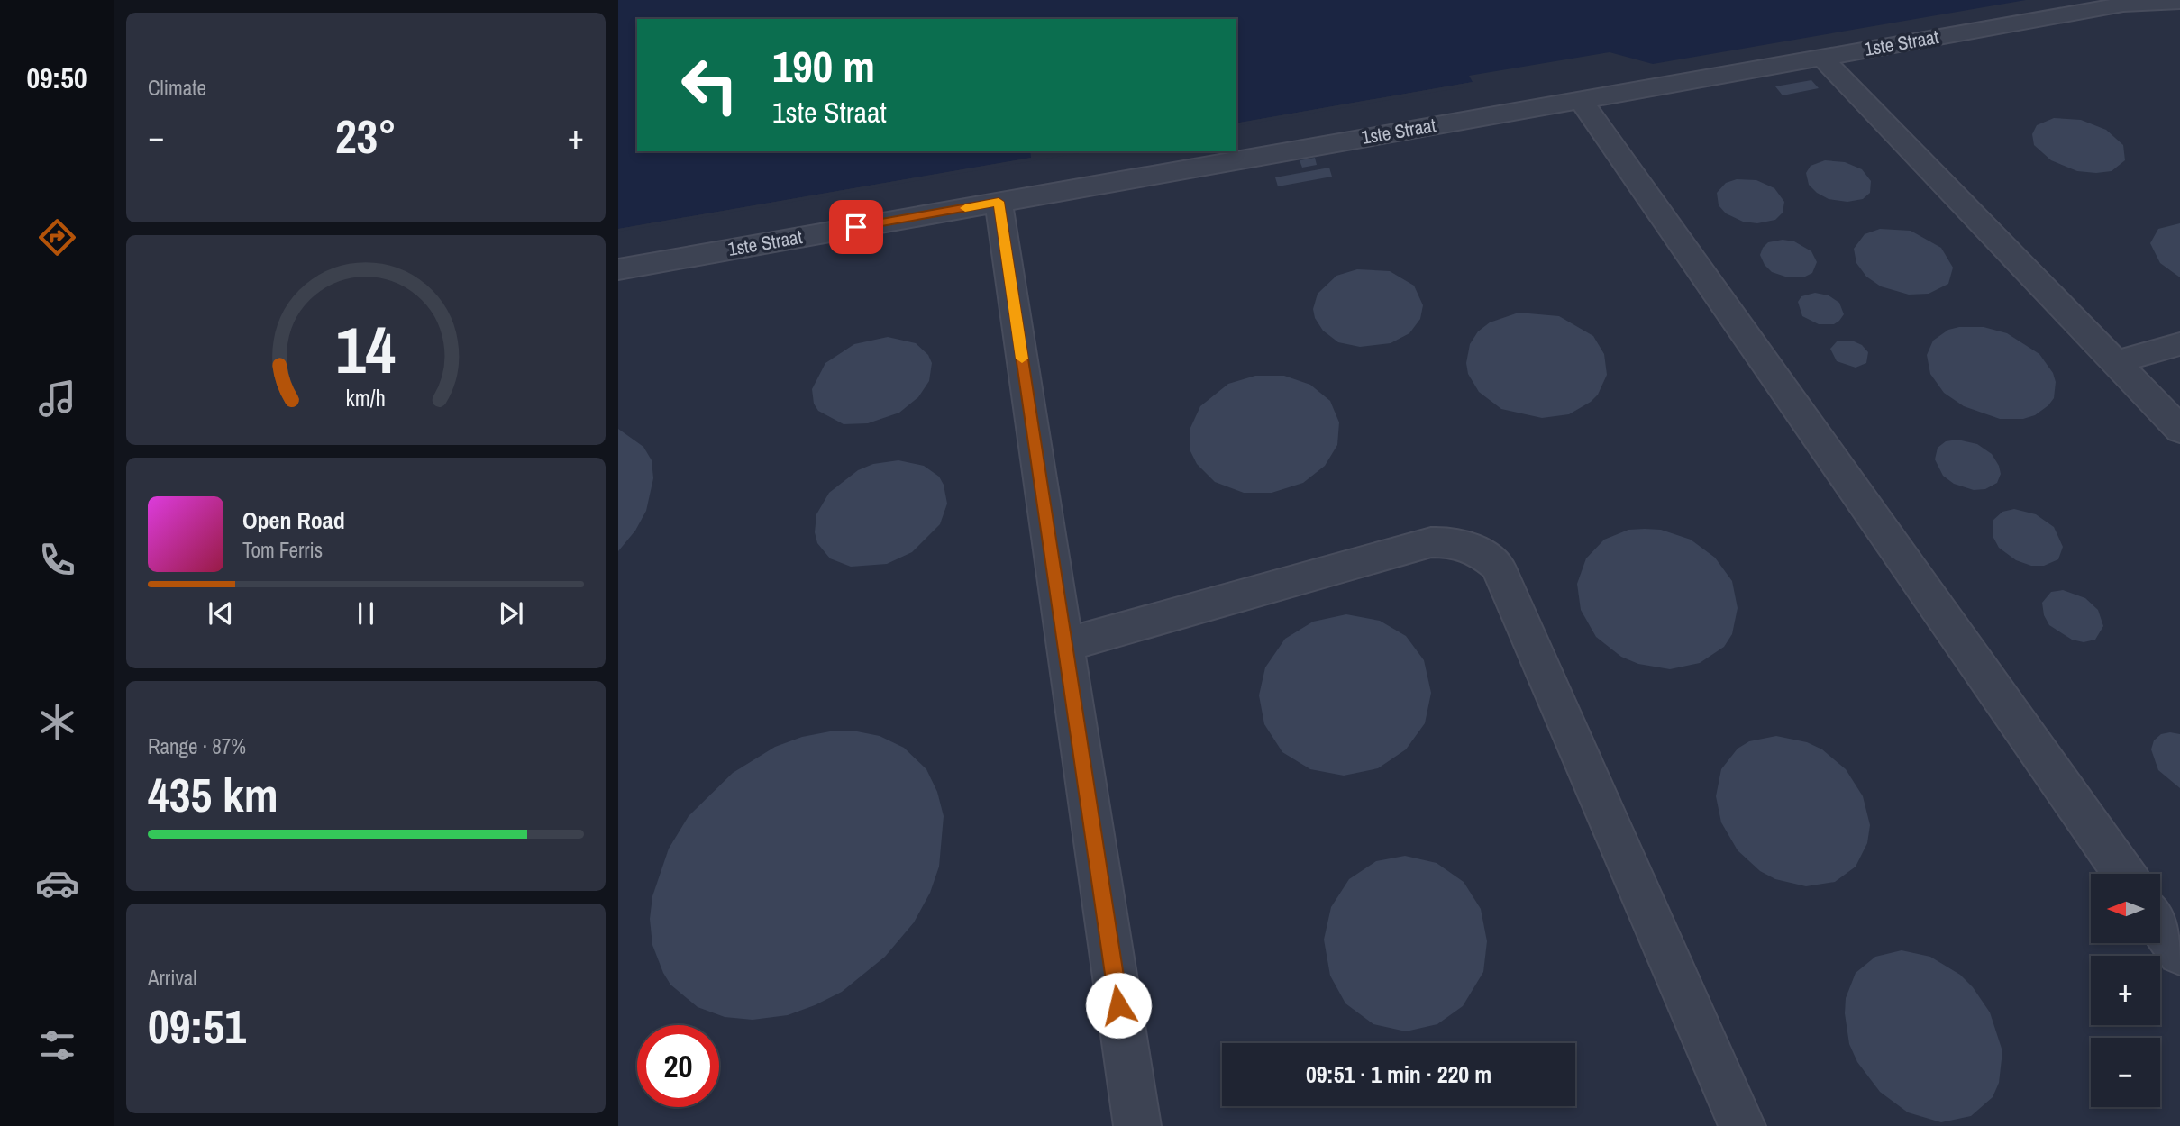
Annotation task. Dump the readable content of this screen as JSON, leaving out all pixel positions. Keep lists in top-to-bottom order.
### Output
{
  "streets": {
    "lane": ["1ste Straat"]
  },
  "north": "left",
  "page": {
    "tabs": "09:50",
    "tile": [
      "Climate",
      ["Range · 87%", "435 km"],
      ["Arrival", "09:51"]
    ],
    "turn": ["190 m", "1ste Straat"],
    "heat": ["−", "23°", "+"],
    "song": ["Open Road", "Tom Ferris"],
    "map_buttons": ["+", "−"],
    "limit": "20",
    "trip": "09:51 · 1 min · 220 m",
    "gauge": ["14", "km/h"]
  }
}
